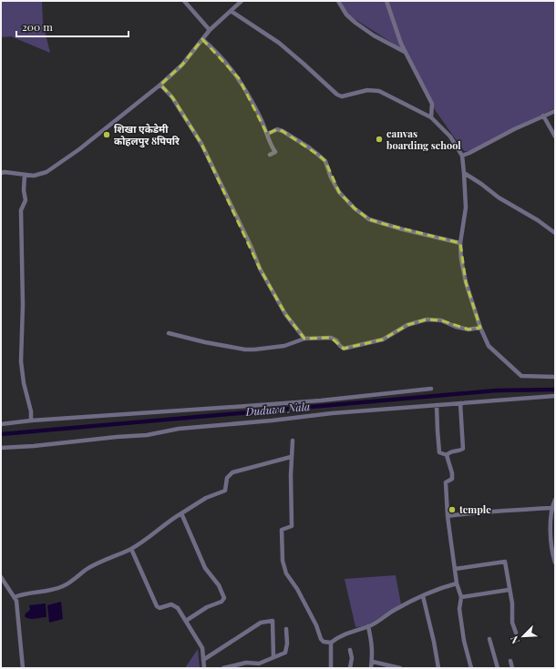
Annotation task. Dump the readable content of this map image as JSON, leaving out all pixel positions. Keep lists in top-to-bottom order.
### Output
{
  "water": ["Duduwa Nala"],
  "places": ["शिखा एकेडेमी कोहलपुर 8पिपरि", "canvas boarding school", "temple"],
  "scale_bar": "200 m",
  "north": "bottom left"
}
